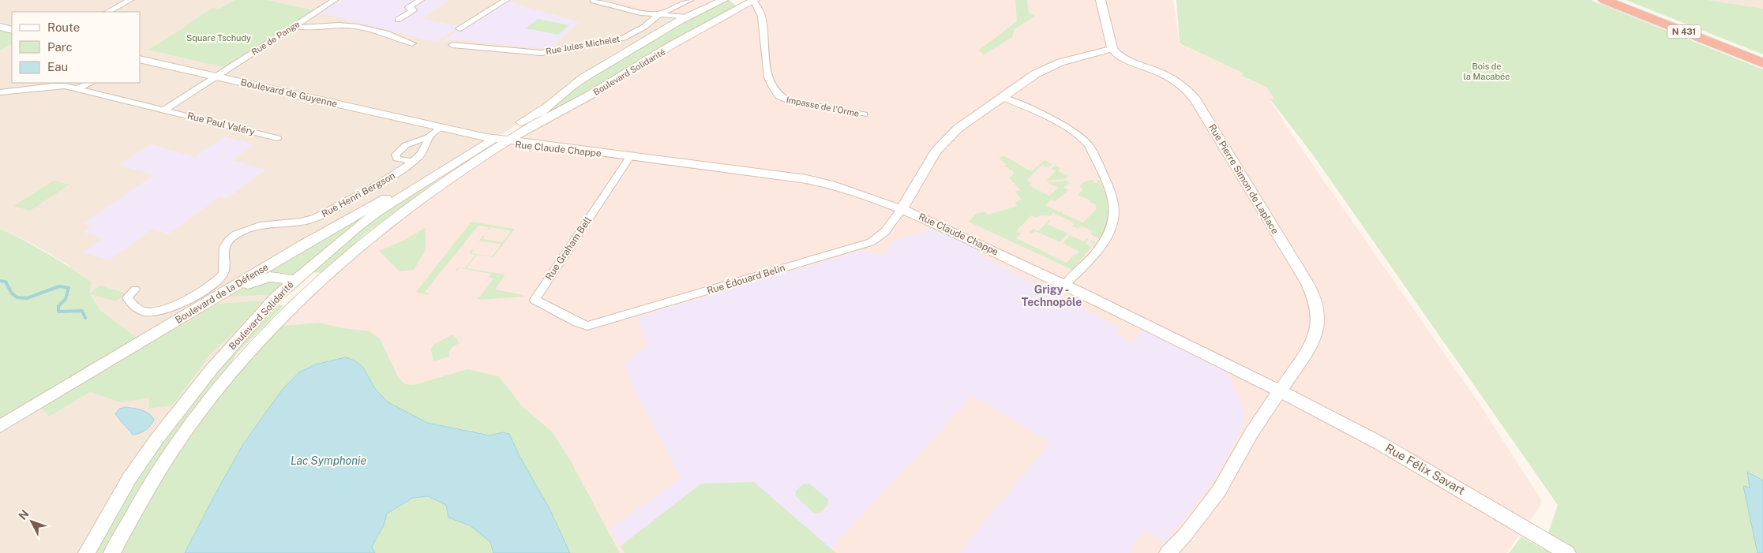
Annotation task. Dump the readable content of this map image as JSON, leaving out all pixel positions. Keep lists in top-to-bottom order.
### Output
{
  "streets": {
    "highway": ["N 431"],
    "street": [
      "Rue de Pange",
      "Rue Jules Michelet",
      "Boulevard Solidarité",
      "Boulevard de Guyenne",
      "Impasse de l'Orme",
      "Rue Paul Valéry",
      "Rue Claude Chappe",
      "Rue Pierre Simon de Laplace",
      "Rue Henri Bergson",
      "Rue Graham Bell",
      "Rue Édouard Belin",
      "Boulevard de la Défense",
      "Rue Félix Savart"
    ]
  },
  "crossings": [
    ["Rue de Pange", "Boulevard de Guyenne"],
    ["Rue de Pange", "Rue Paul Valéry"],
    ["Boulevard Solidarité", "Boulevard de Guyenne"],
    ["Boulevard Solidarité", "Impasse de l'Orme"],
    ["Boulevard Solidarité", "Rue Claude Chappe"],
    ["Boulevard Solidarité", "Boulevard de la Défense"],
    ["Boulevard de Guyenne", "Rue Claude Chappe"],
    ["Boulevard de Guyenne", "Rue Henri Bergson"],
    ["Rue Claude Chappe", "Rue Pierre Simon de Laplace"],
    ["Rue Claude Chappe", "Rue Graham Bell"],
    ["Rue Claude Chappe", "Rue Édouard Belin"],
    ["Rue Claude Chappe", "Rue Félix Savart"],
    ["Rue Pierre Simon de Laplace", "Rue Félix Savart"],
    ["Rue Graham Bell", "Rue Édouard Belin"]
  ],
  "districts": ["Grigy - Technopôle"],
  "water": ["Lac Symphonie"],
  "parks": ["Square Tschudy", "Bois de la Macabée"],
  "legend": ["Route", "Parc", "Eau"],
  "north": "top left"
}
